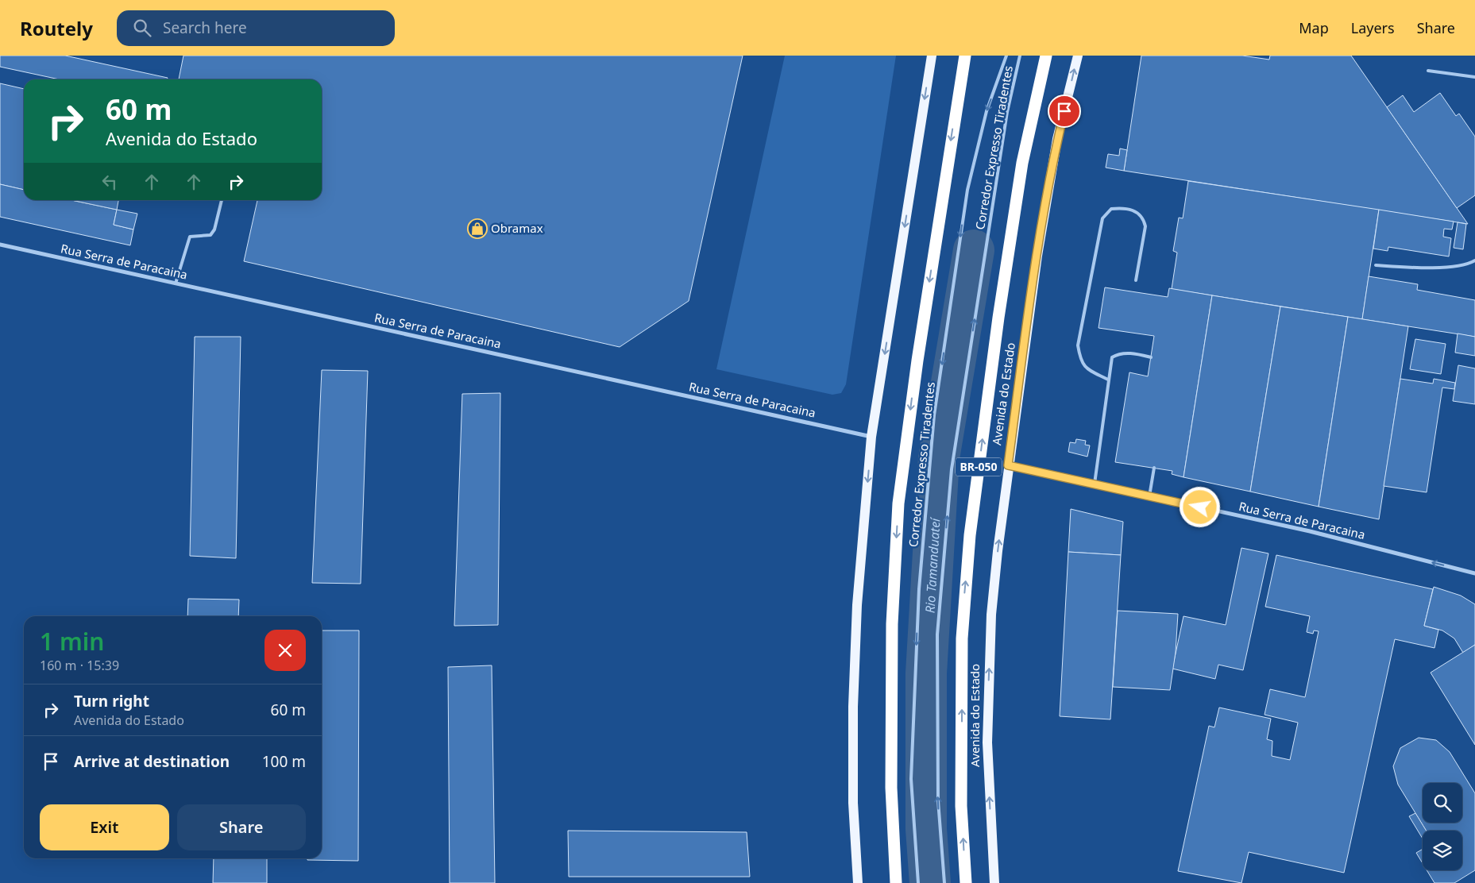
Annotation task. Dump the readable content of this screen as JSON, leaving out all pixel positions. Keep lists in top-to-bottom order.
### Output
{
  "streets": {
    "highway": ["Avenida do Estado", "BR-050"],
    "street": ["Rua Serra de Paracaina"],
    "lane": ["Corredor Expresso Tiradentes"]
  },
  "crossings": [
    ["Rua Serra de Paracaina", "Avenida do Estado"]
  ],
  "water": ["Rio Tamanduateí"],
  "places": {
    "shop": ["Obramax"]
  },
  "page": {
    "header": "Routely",
    "search": "Search here",
    "nav": ["Map", "Layers", "Share"],
    "turn": ["60 m", "Avenida do Estado"],
    "heading": ["1 min", "160 m · 15:39"],
    "list": [
      {
        "name": "Turn right",
        "note": "Avenida do Estado",
        "value": "60 m"
      },
      {
        "name": "Arrive at destination",
        "value": "100 m"
      }
    ],
    "buttons": ["Exit", "Share"]
  }
}
